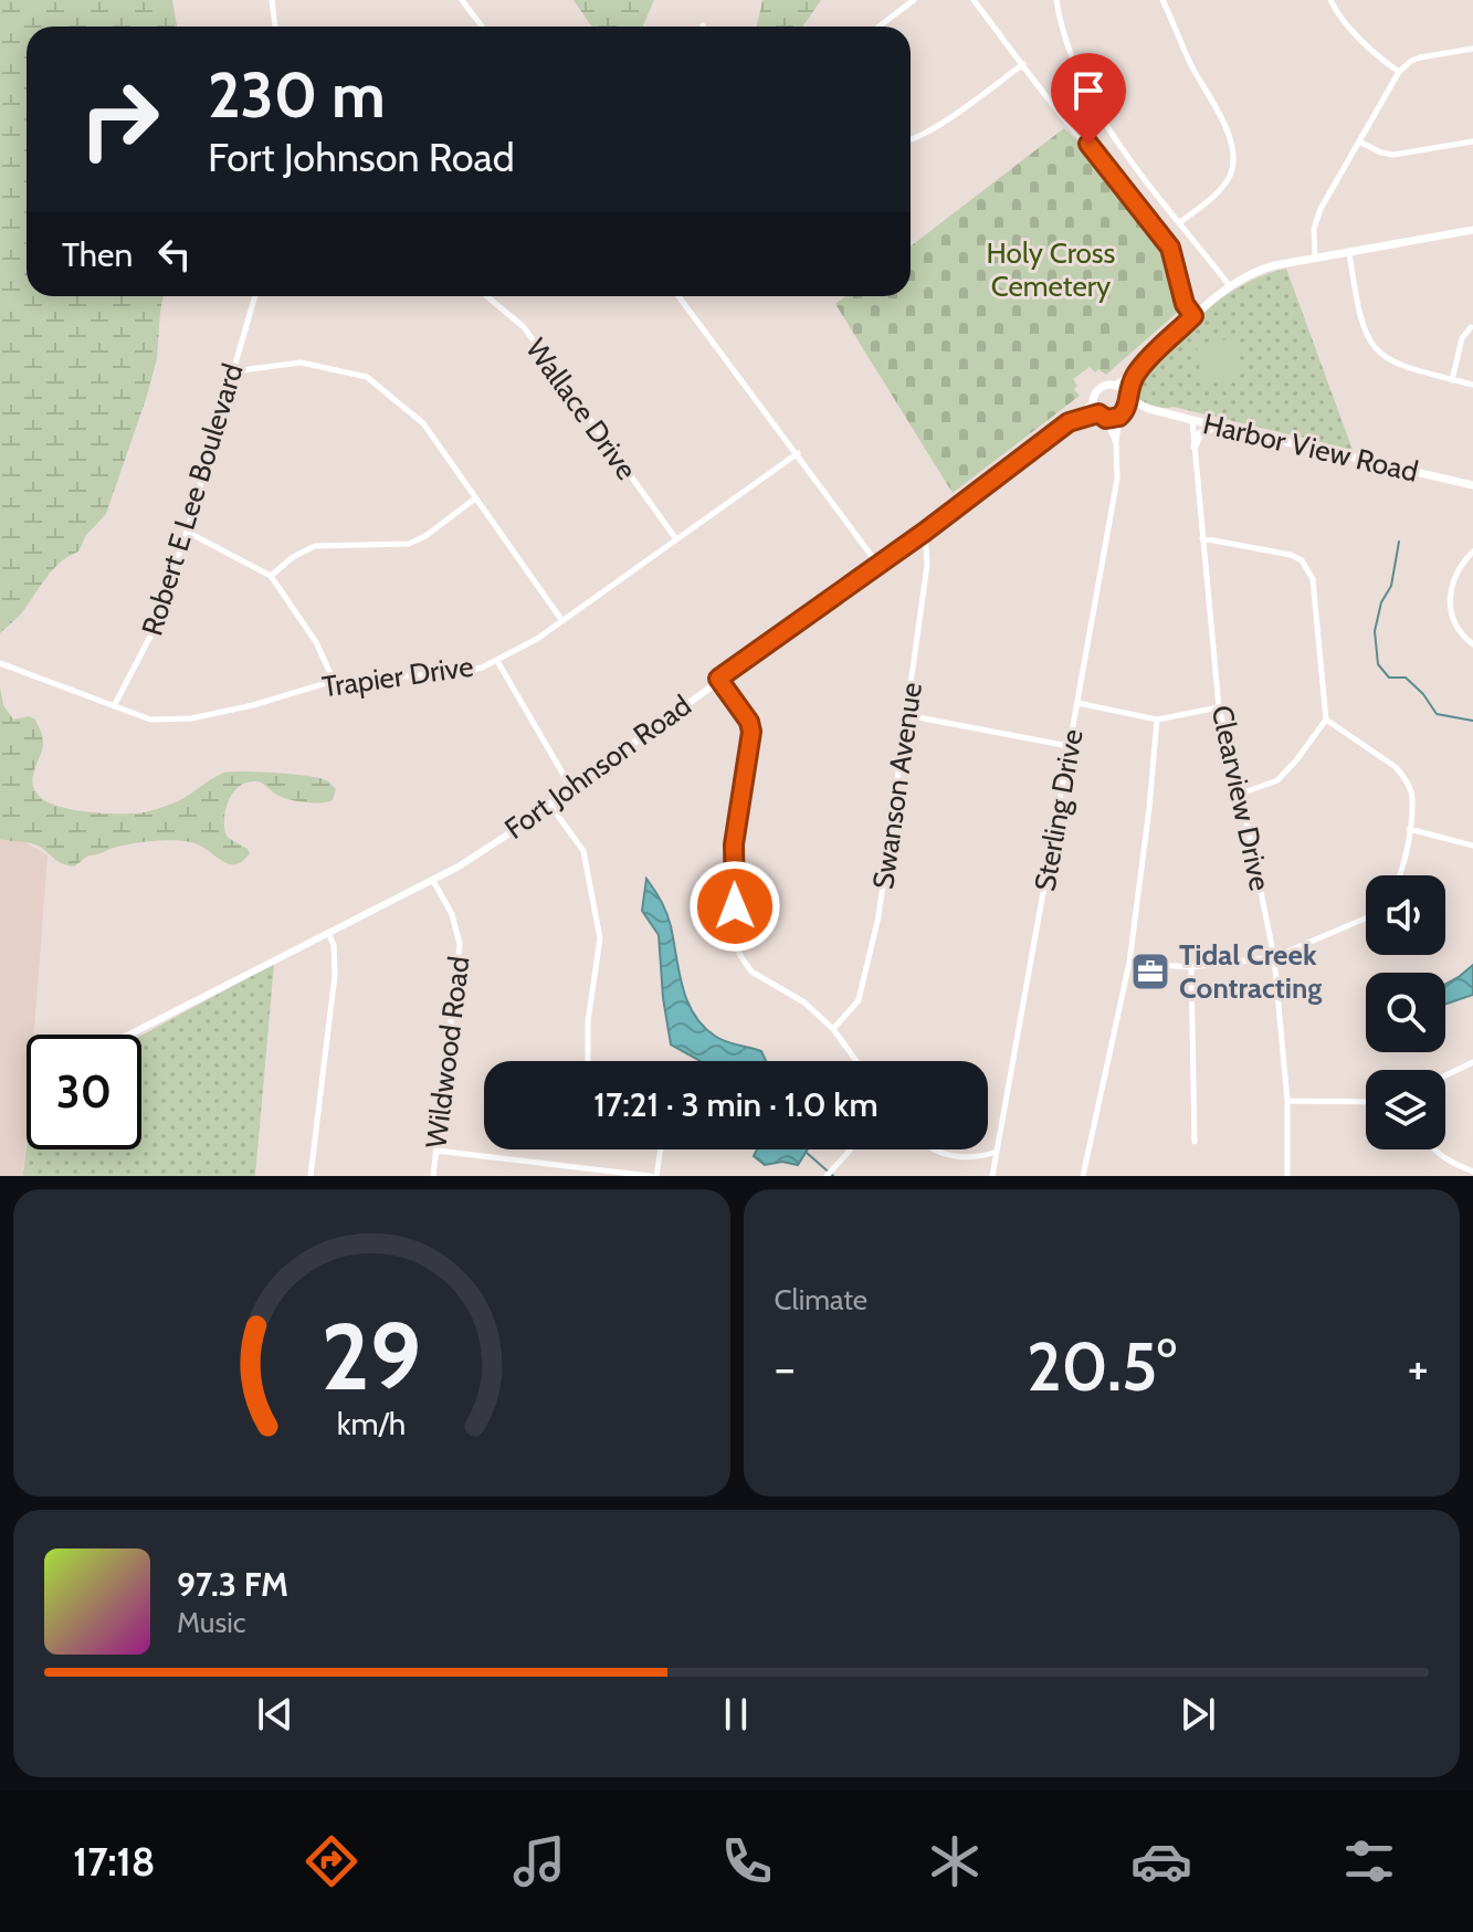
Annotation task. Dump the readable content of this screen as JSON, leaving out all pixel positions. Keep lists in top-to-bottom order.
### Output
{
  "streets": {
    "main road": ["Harbor View Road"],
    "street": [
      "Wallace Drive",
      "Robert E Lee Boulevard",
      "Trapier Drive",
      "Fort Johnson Road",
      "Swanson Avenue",
      "Clearview Drive",
      "Sterling Drive",
      "Wildwood Road"
    ]
  },
  "crossings": [
    ["Wallace Drive", "Trapier Drive"],
    ["Harbor View Road", "Fort Johnson Road"],
    ["Harbor View Road", "Clearview Drive"],
    ["Harbor View Road", "Sterling Drive"],
    ["Robert E Lee Boulevard", "Trapier Drive"],
    ["Fort Johnson Road", "Swanson Avenue"],
    ["Fort Johnson Road", "Sterling Drive"],
    ["Fort Johnson Road", "Wildwood Road"]
  ],
  "parks": ["Holy Cross Cemetery"],
  "places": {
    "office": ["Tidal Creek Contracting"]
  },
  "page": {
    "turn": ["230 m", "Fort Johnson Road"],
    "then": "Then",
    "limit": "30",
    "trip": "17:21 · 3 min · 1.0 km",
    "tile": "Climate",
    "heat": ["−", "20.5°", "+"],
    "song": ["97.3 FM", "Music"],
    "tabs": "17:18",
    "gauge": ["29", "km/h"]
  }
}
